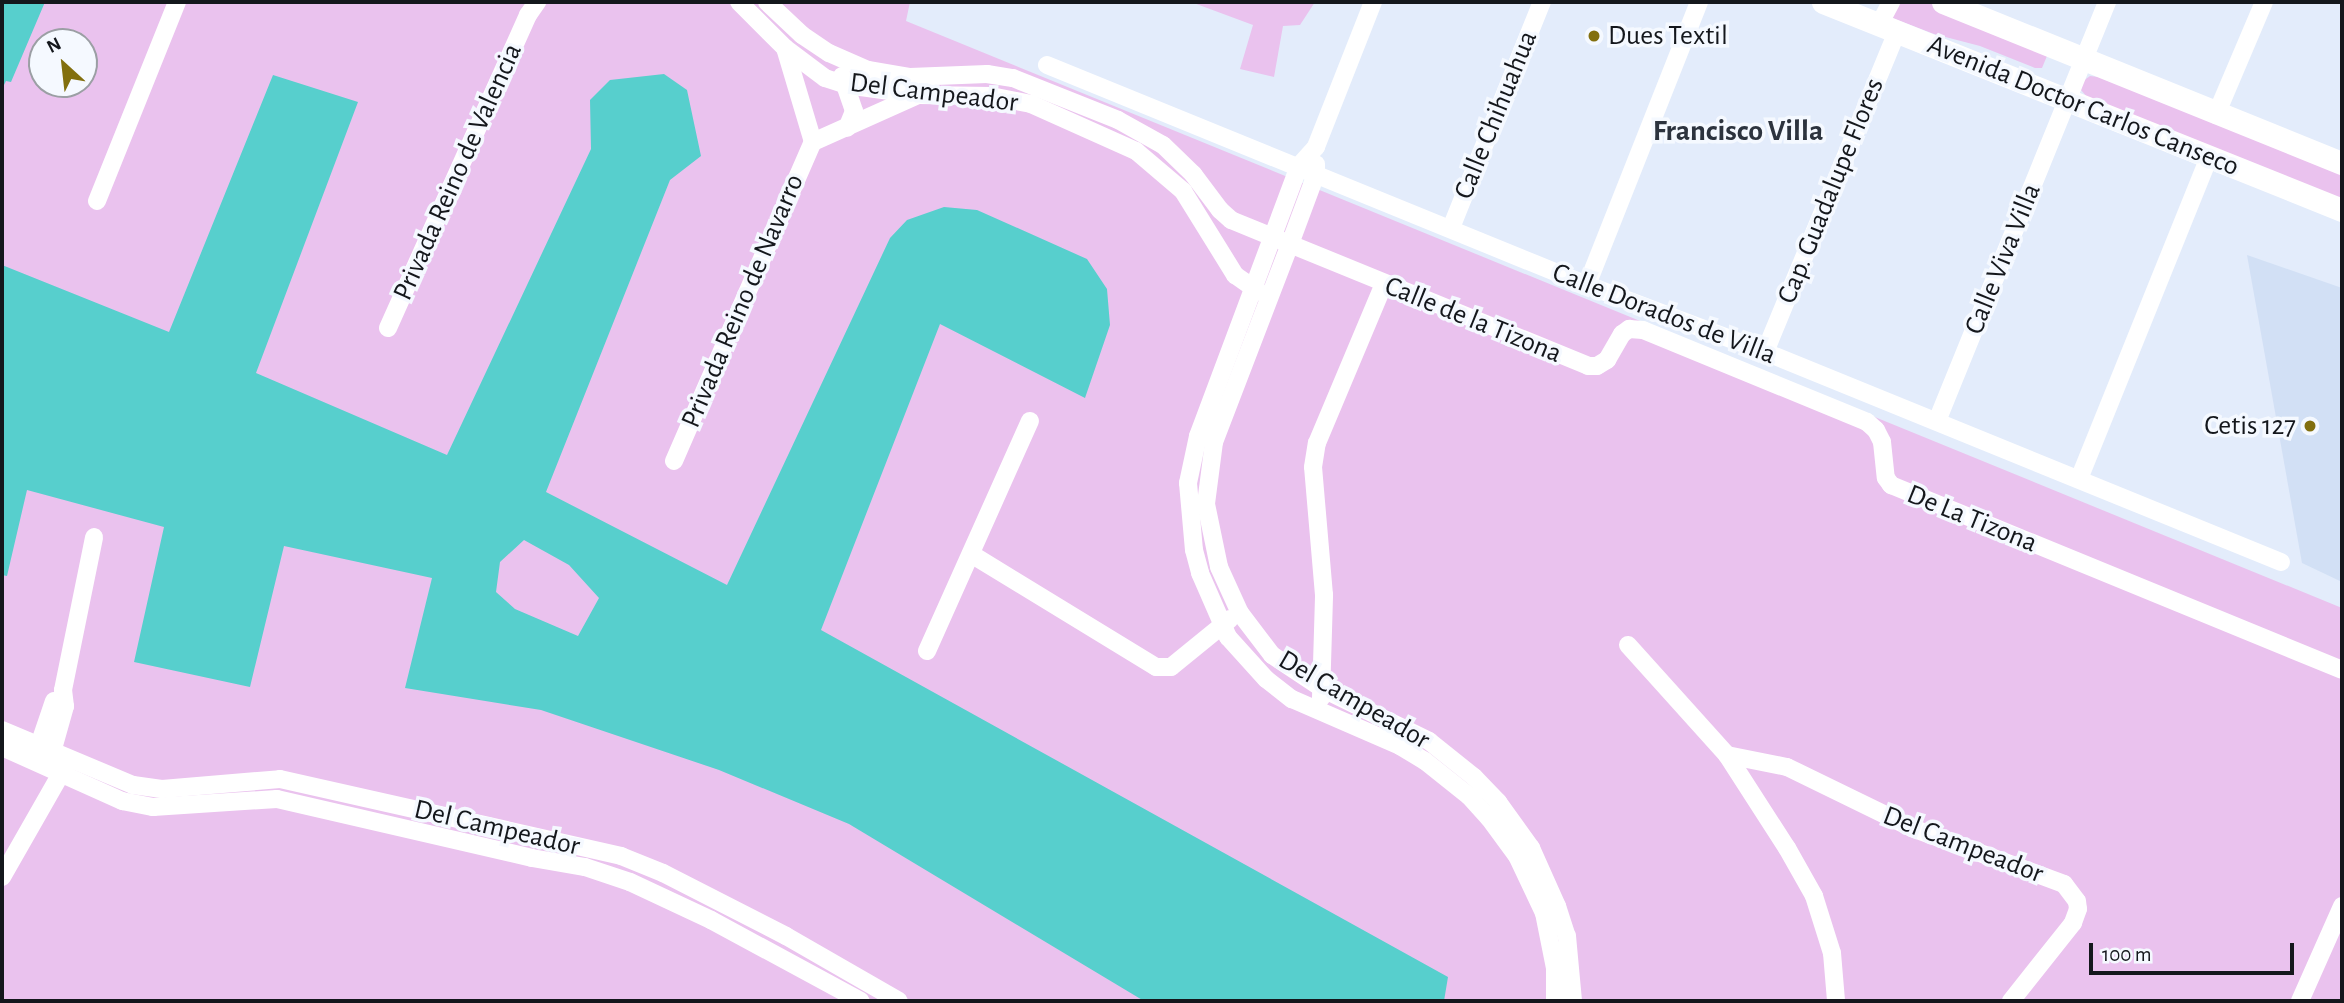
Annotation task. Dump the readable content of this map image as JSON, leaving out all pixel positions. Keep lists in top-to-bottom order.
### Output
{
  "streets": {
    "main road": ["Avenida Doctor Carlos Canseco"],
    "street": [
      "Del Campeador",
      "Calle Chihuahua",
      "Privada Reino de Valencia",
      "Cap. Guadalupe Flores",
      "Calle Viva Villa",
      "Privada Reino de Navarro",
      "Calle Dorados de Villa",
      "Calle de la Tizona",
      "De La Tizona"
    ]
  },
  "crossings": [
    ["Del Campeador", "Calle de la Tizona"],
    ["Avenida Doctor Carlos Canseco", "Cap. Guadalupe Flores"],
    ["Avenida Doctor Carlos Canseco", "Calle Viva Villa"],
    ["Calle Chihuahua", "Calle Dorados de Villa"],
    ["Cap. Guadalupe Flores", "Calle Dorados de Villa"],
    ["Calle Viva Villa", "Calle Dorados de Villa"],
    ["Calle de la Tizona", "De La Tizona"]
  ],
  "districts": ["Francisco Villa"],
  "places": ["Dues Textil", "Cetis 127"],
  "scale_bar": "100 m",
  "north": "top left"
}
